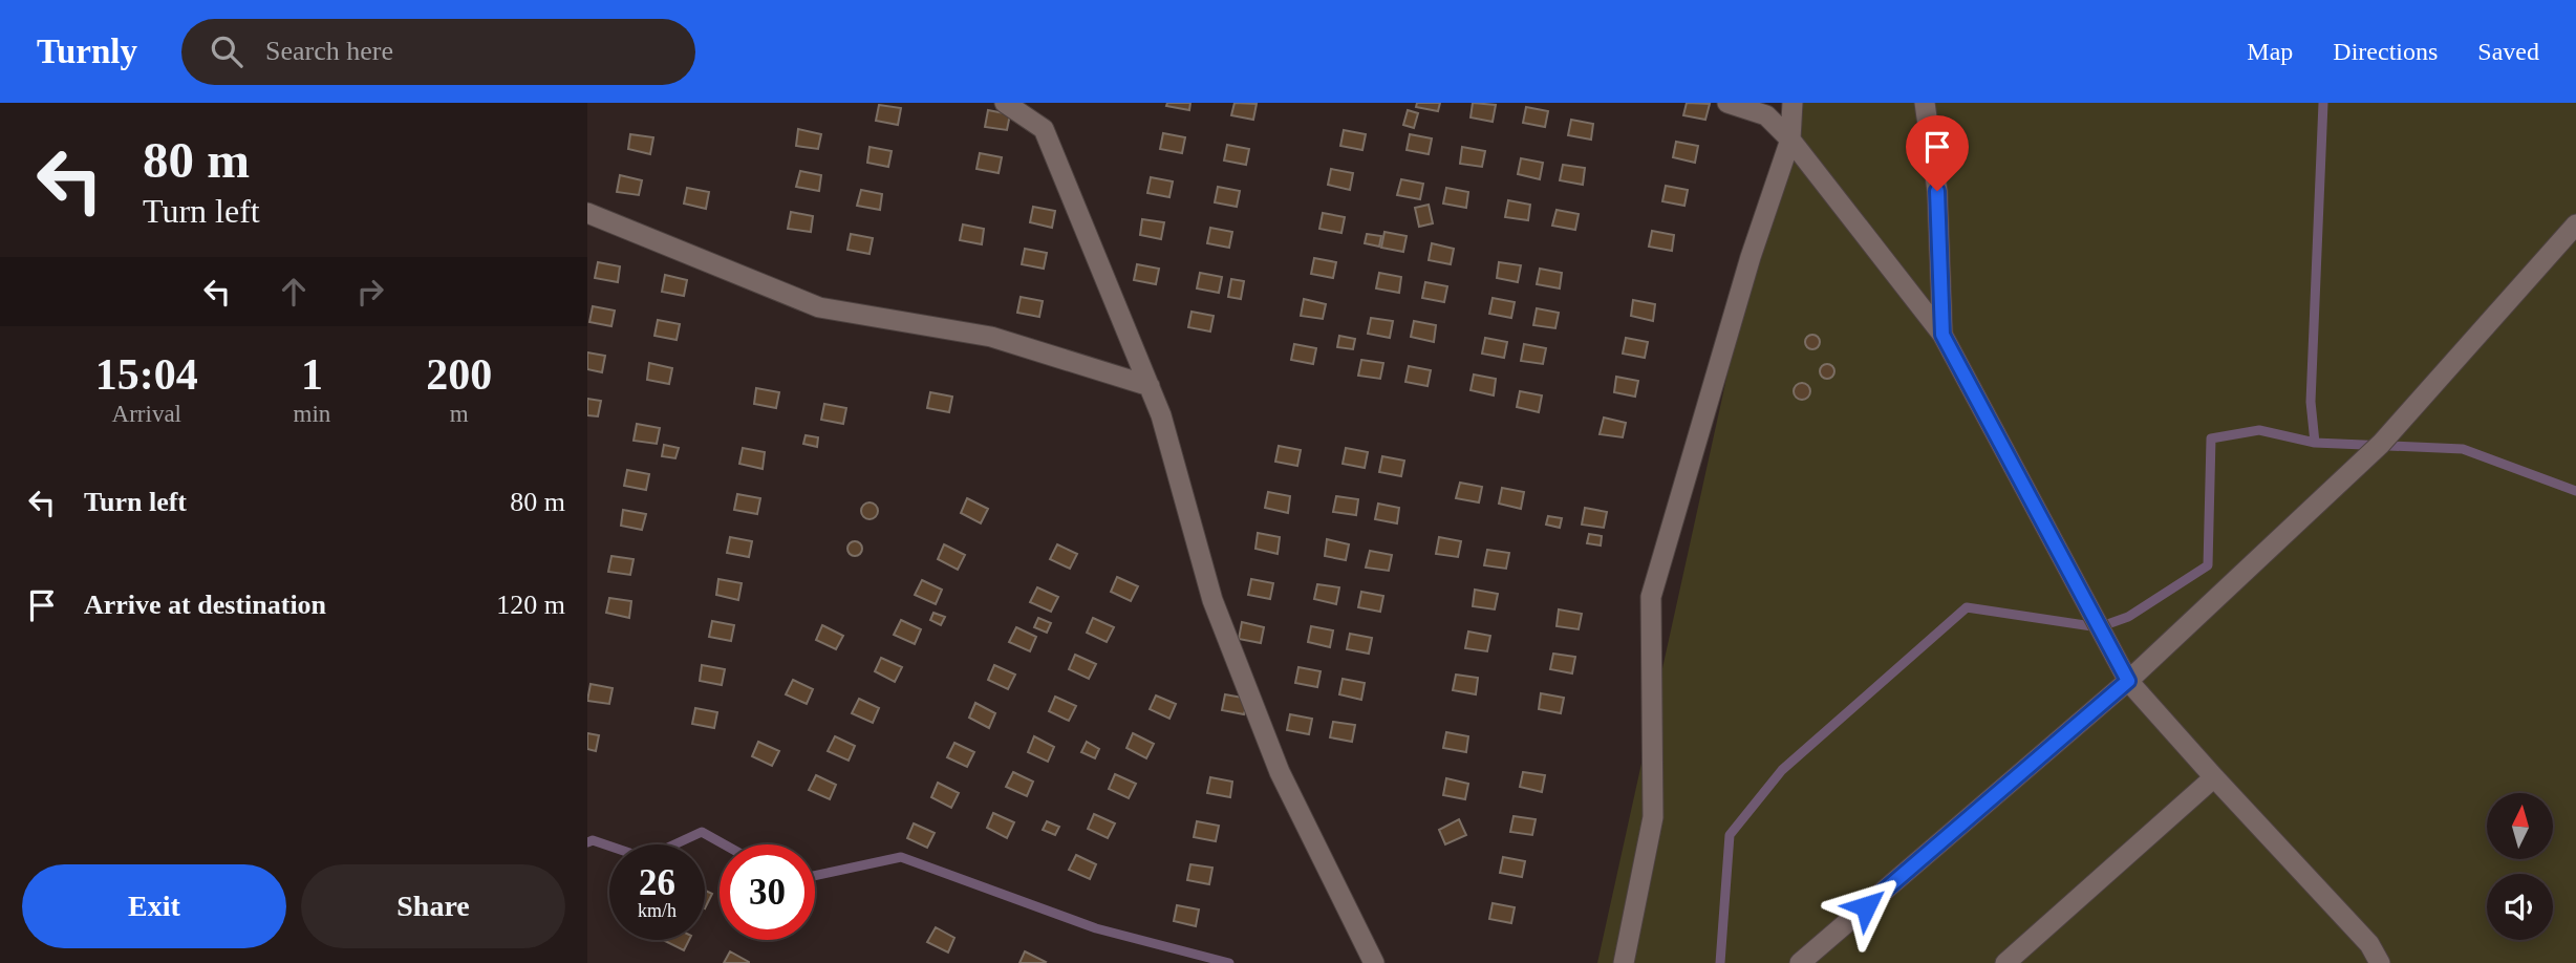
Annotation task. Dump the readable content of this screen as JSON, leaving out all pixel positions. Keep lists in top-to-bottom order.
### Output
{
  "north": "top",
  "page": {
    "header": "Turnly",
    "search": "Search here",
    "nav": ["Map", "Directions", "Saved"],
    "turn": ["80 m", "Turn left"],
    "eta": [
      "15:04",
      "Arrival",
      "1",
      "min",
      "200",
      "m"
    ],
    "list": [
      {
        "name": "Turn left",
        "value": "80 m"
      },
      {
        "name": "Arrive at destination",
        "value": "120 m"
      }
    ],
    "speed": "26 km/h",
    "limit": "30",
    "buttons": ["Exit", "Share"]
  }
}
